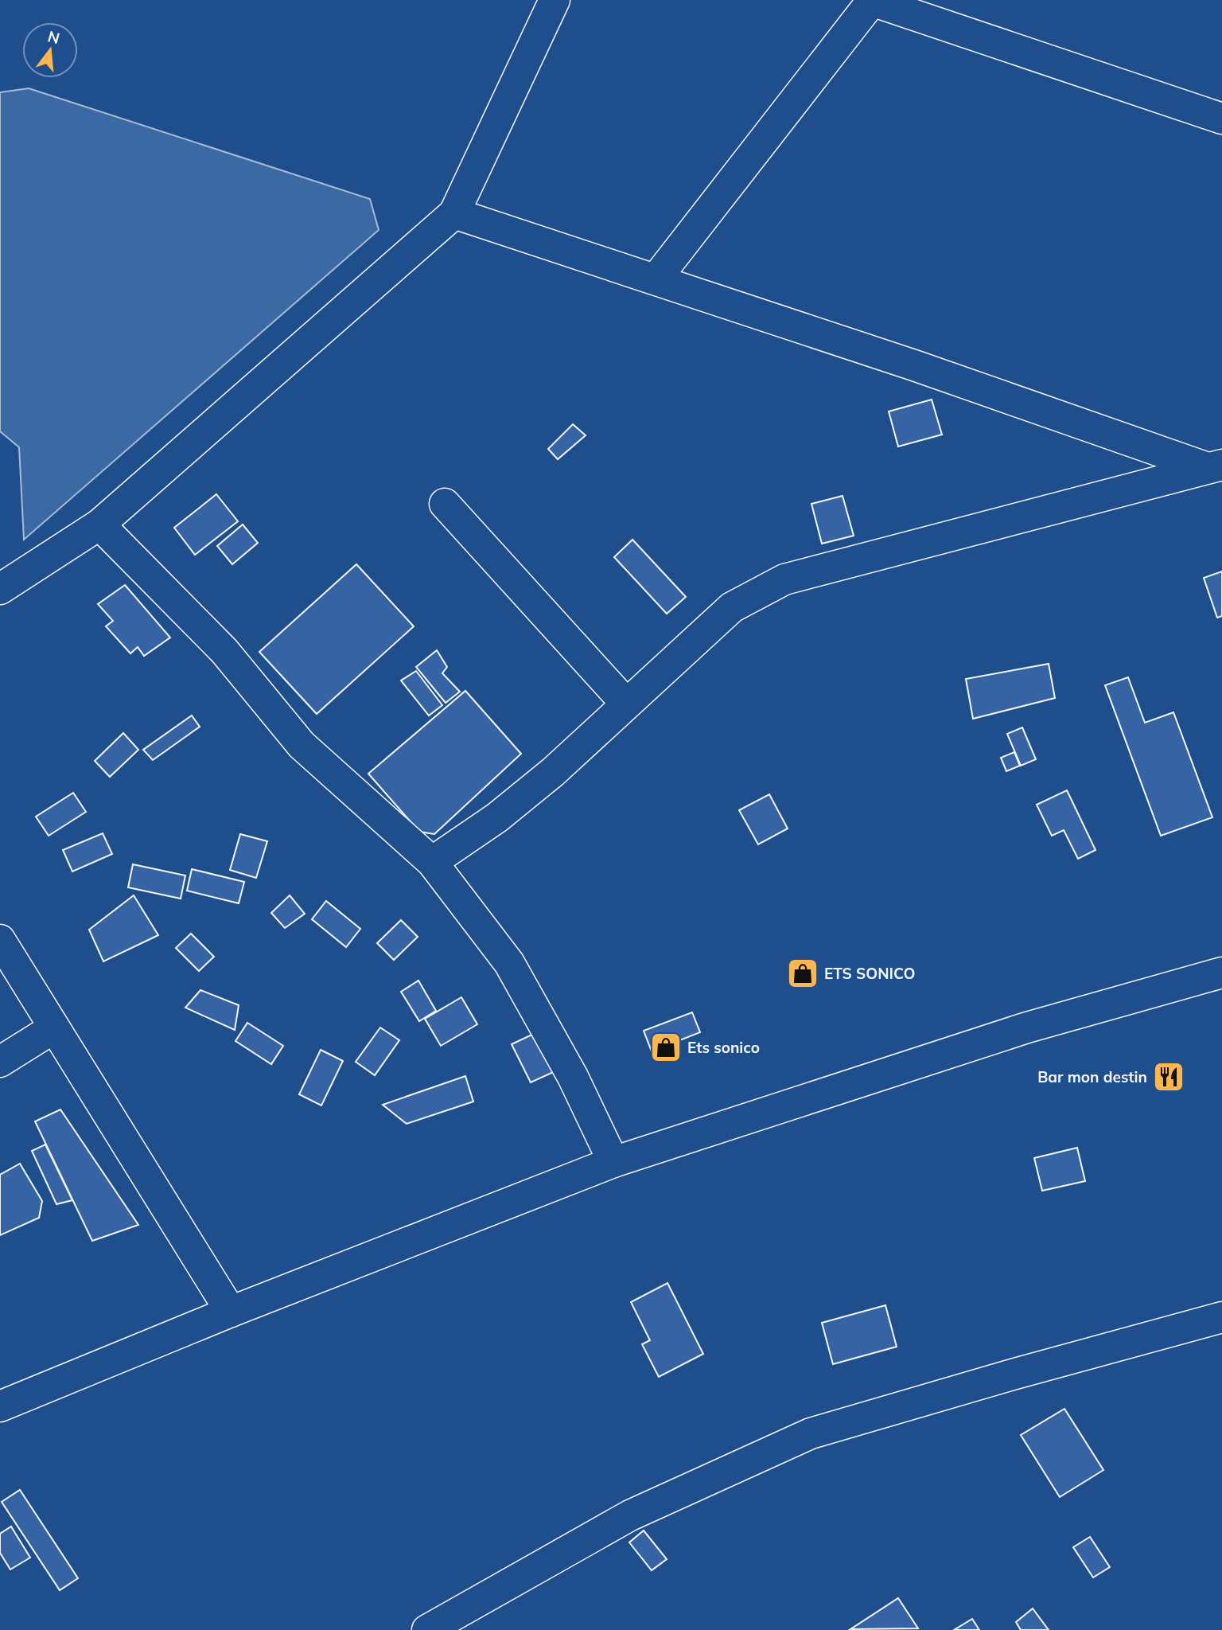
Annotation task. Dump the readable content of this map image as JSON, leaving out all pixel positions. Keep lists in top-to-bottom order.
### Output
{
  "places": {
    "shop": ["ETS SONICO", "Ets sonico"],
    "restaurant": ["Bar mon destin"]
  },
  "north": "top"
}
